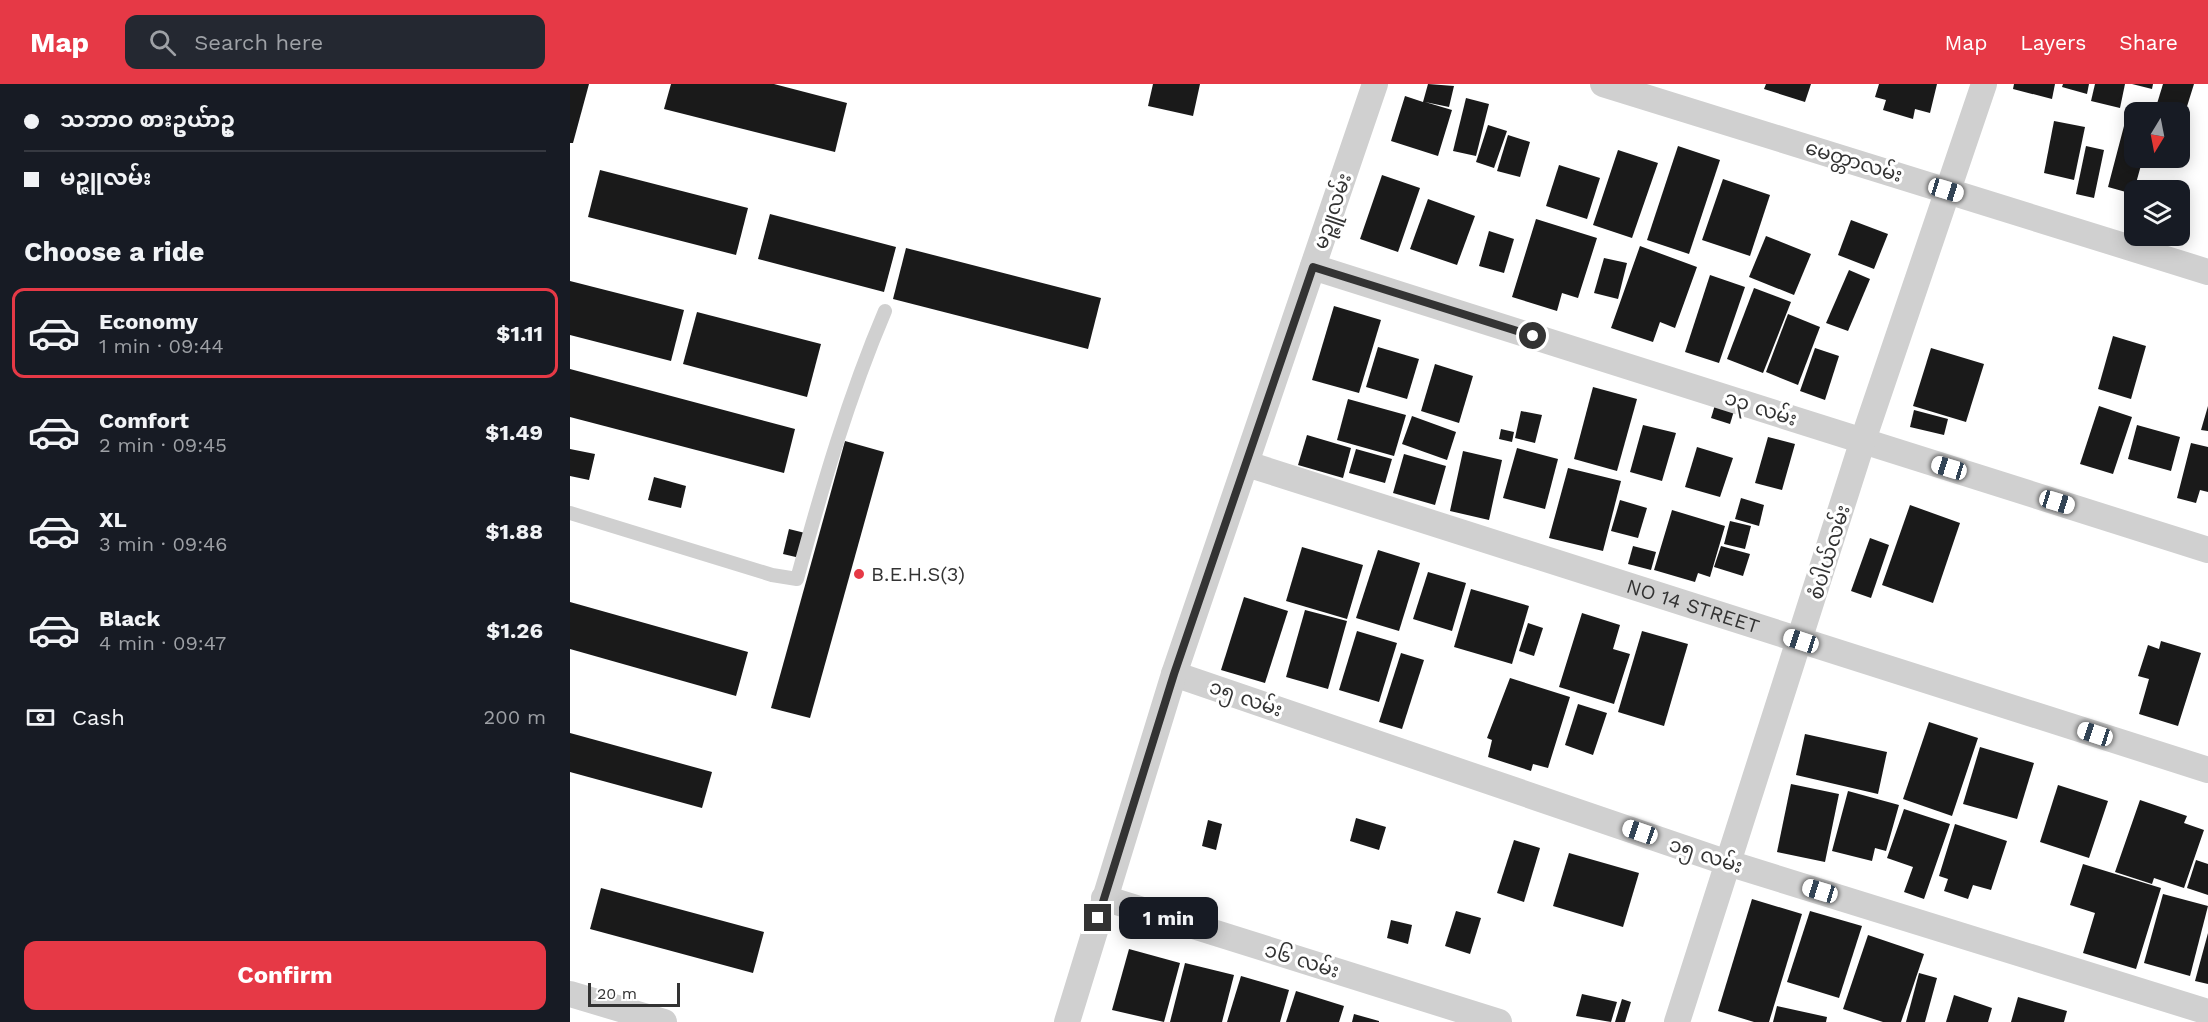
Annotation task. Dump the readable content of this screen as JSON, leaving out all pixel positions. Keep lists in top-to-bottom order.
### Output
{
  "streets": {
    "street": [
      "မေတ္တာလမ်း",
      "မဉ္ဇူလမ်း",
      "၁၃ လမ်း",
      "စံပါယ်လမ်း",
      "NO 14 STREET",
      "၁၅ လမ်း",
      "၁၆ လမ်း"
    ]
  },
  "crossings": [
    ["မေတ္တာလမ်း", "စံပါယ်လမ်း"],
    ["မဉ္ဇူလမ်း", "၁၃ လမ်း"],
    ["မဉ္ဇူလမ်း", "NO 14 STREET"],
    ["မဉ္ဇူလမ်း", "၁၅ လမ်း"],
    ["မဉ္ဇူလမ်း", "၁၆ လမ်း"],
    ["၁၃ လမ်း", "စံပါယ်လမ်း"],
    ["စံပါယ်လမ်း", "NO 14 STREET"],
    ["စံပါယ်လမ်း", "၁၅ လမ်း"]
  ],
  "places": ["B.E.H.S(3)"],
  "scale_bar": "20 m",
  "north": "bottom",
  "page": {
    "header": "Map",
    "search": "Search here",
    "nav": ["Map", "Layers", "Share"],
    "banner": ["သဘာဝ စားဥယ်ာဥ္", "မဉ္ဇူလမ်း"],
    "heading": "Choose a ride",
    "list": [
      {
        "name": "Economy",
        "note": "1 min · 09:44",
        "value": "$1.11"
      },
      {
        "name": "Comfort",
        "note": "2 min · 09:45",
        "value": "$1.49"
      },
      {
        "name": "XL",
        "note": "3 min · 09:46",
        "value": "$1.88"
      },
      {
        "name": "Black",
        "note": "4 min · 09:47",
        "value": "$1.26"
      }
    ],
    "pay": ["Cash", "200 m"],
    "bubble": "1 min",
    "buttons": "Confirm",
    "scale": "20 m"
  }
}
